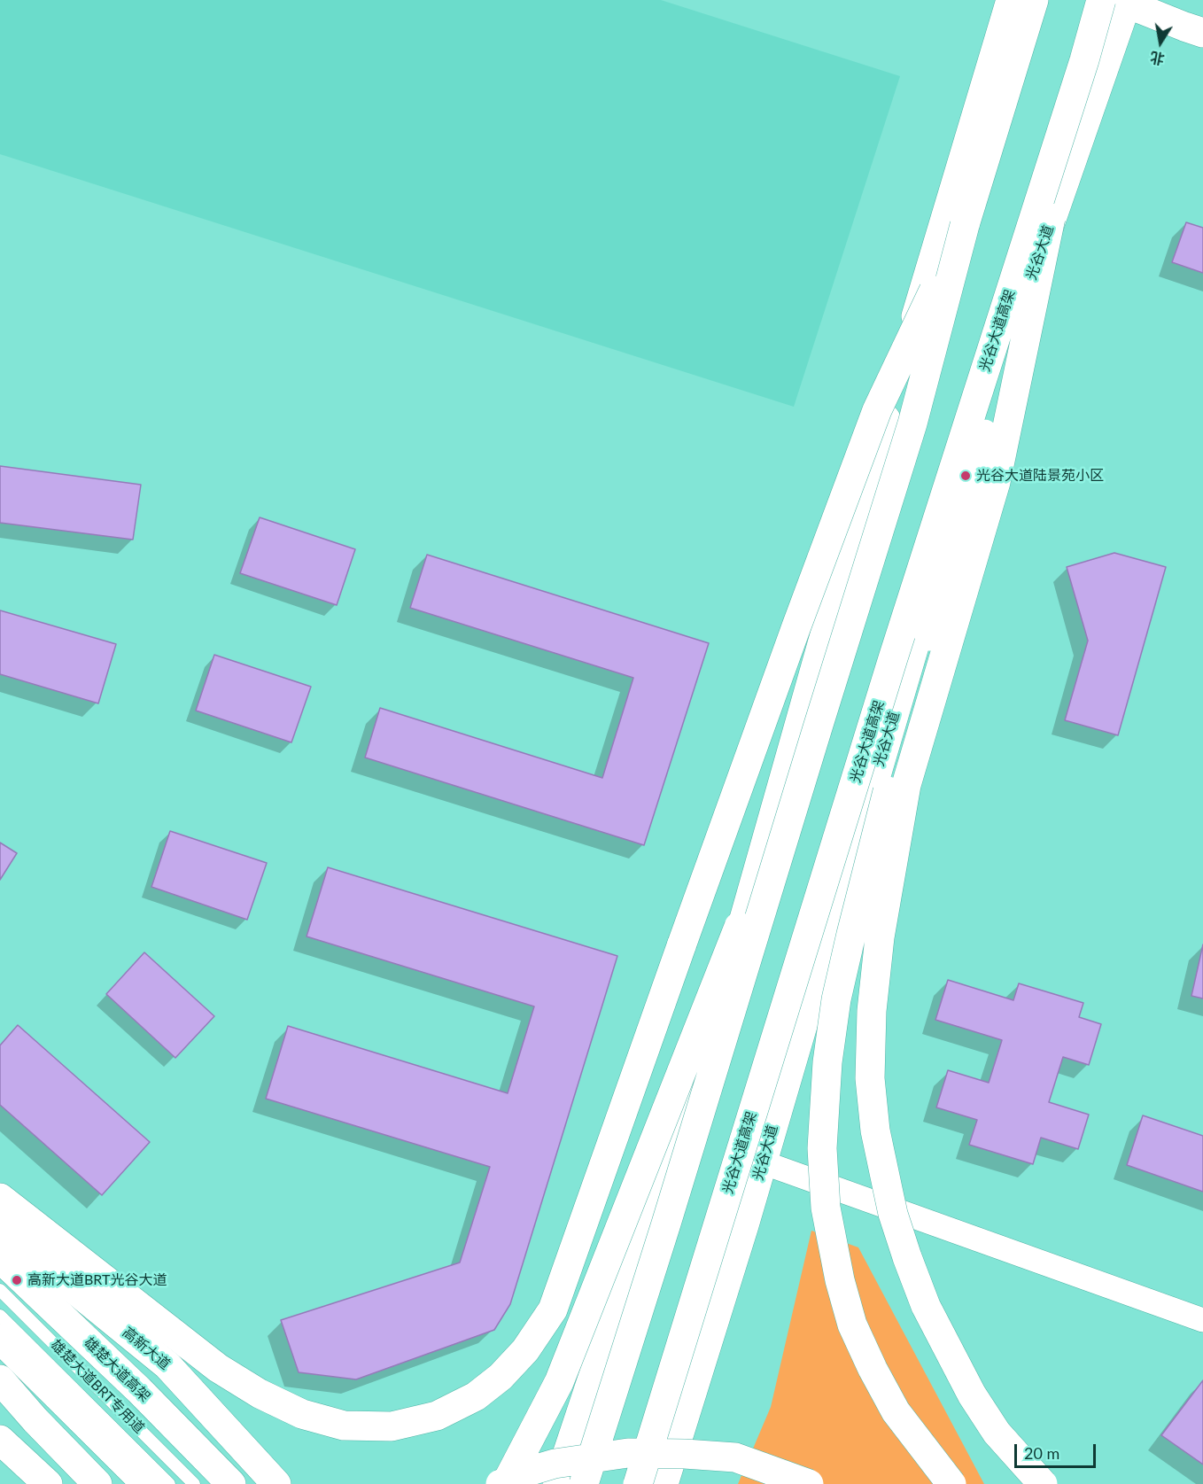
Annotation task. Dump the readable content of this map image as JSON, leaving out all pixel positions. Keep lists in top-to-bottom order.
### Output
{
  "streets": {
    "main road": [
      "光谷大道",
      "光谷大道高架",
      "高新大道",
      "雄楚大道高架"
    ],
    "lane": ["雄楚大道BRT专用道"]
  },
  "crossings": [
    ["光谷大道", "光谷大道高架"],
    ["雄楚大道高架", "雄楚大道BRT专用道"]
  ],
  "places": ["光谷大道陆景苑小区", "高新大道BRT光谷大道"],
  "scale_bar": "20 m",
  "north": "bottom"
}
